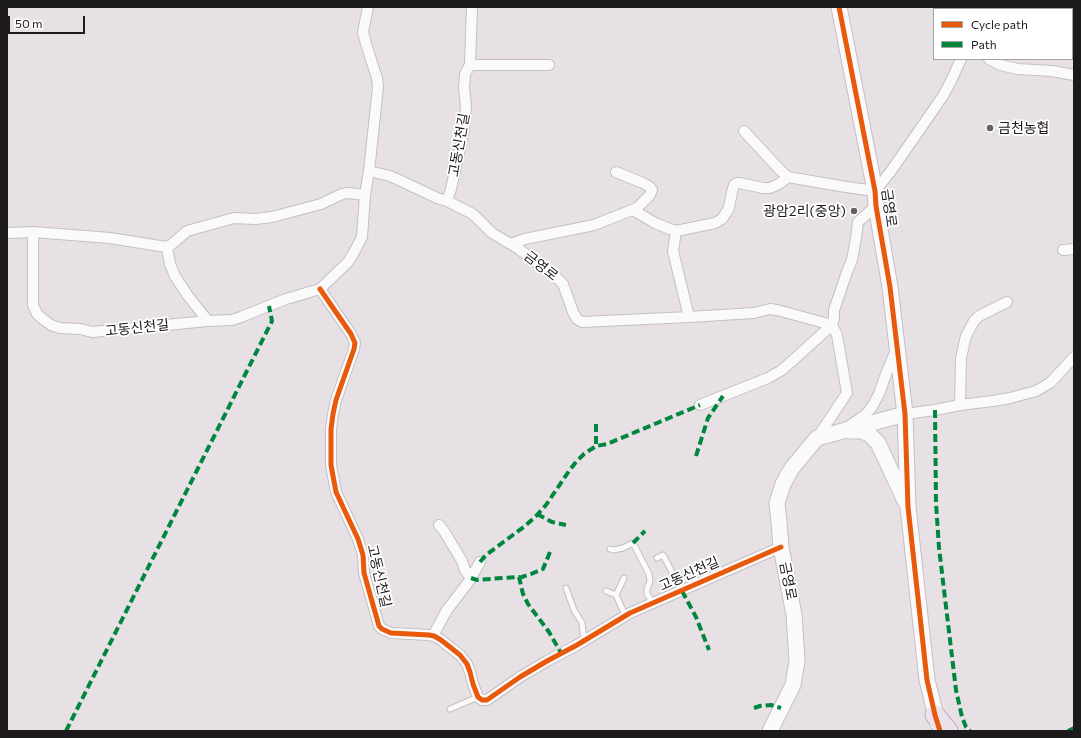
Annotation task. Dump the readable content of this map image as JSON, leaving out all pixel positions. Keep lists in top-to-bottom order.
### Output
{
  "streets": {
    "street": ["고동신천길", "금영로"]
  },
  "crossings": [
    ["고동신천길", "금영로"]
  ],
  "places": ["금천농협", "광암2리(중앙)"],
  "legend": ["Cycle path", "Path"],
  "scale_bar": "50 m"
}
